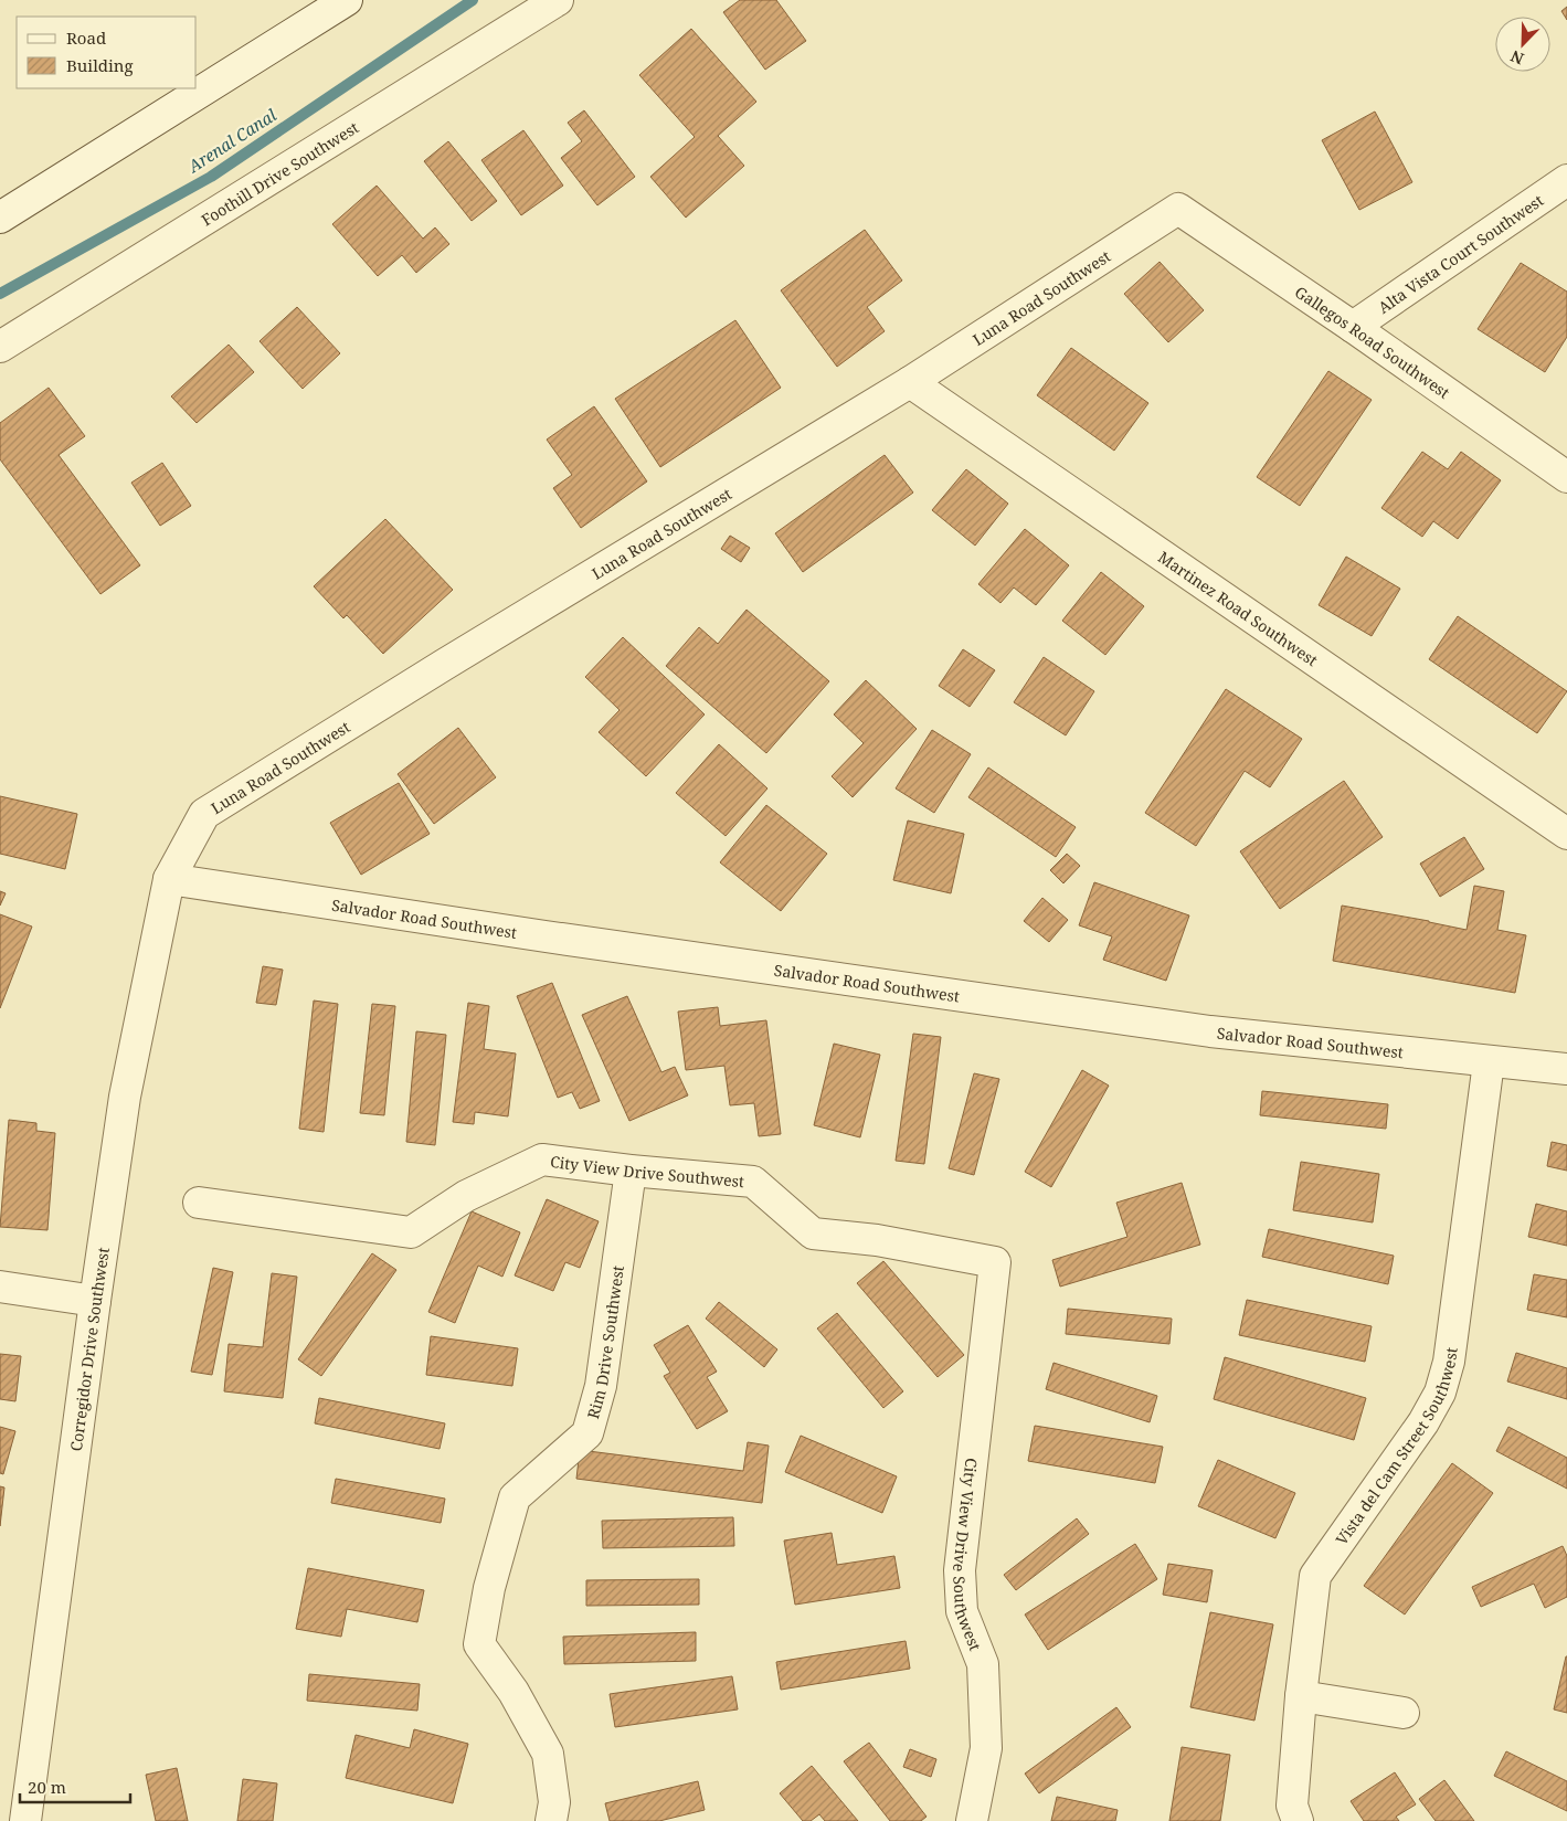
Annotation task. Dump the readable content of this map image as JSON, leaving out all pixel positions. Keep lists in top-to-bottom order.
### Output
{
  "streets": {
    "street": [
      "Foothill Drive Southwest",
      "Alta Vista Court Southwest",
      "Luna Road Southwest",
      "Gallegos Road Southwest",
      "Martinez Road Southwest",
      "Salvador Road Southwest",
      "City View Drive Southwest",
      "Rim Drive Southwest",
      "Corregidor Drive Southwest",
      "Vista del Cam Street Southwest"
    ]
  },
  "crossings": [
    ["Alta Vista Court Southwest", "Gallegos Road Southwest"],
    ["Luna Road Southwest", "Gallegos Road Southwest"],
    ["Luna Road Southwest", "Martinez Road Southwest"],
    ["Luna Road Southwest", "Salvador Road Southwest"],
    ["Luna Road Southwest", "Corregidor Drive Southwest"],
    ["Salvador Road Southwest", "Corregidor Drive Southwest"],
    ["Salvador Road Southwest", "Vista del Cam Street Southwest"],
    ["City View Drive Southwest", "Rim Drive Southwest"]
  ],
  "water": ["Arenal Canal"],
  "legend": ["Road", "Building"],
  "scale_bar": "20 m",
  "north": "bottom left"
}
